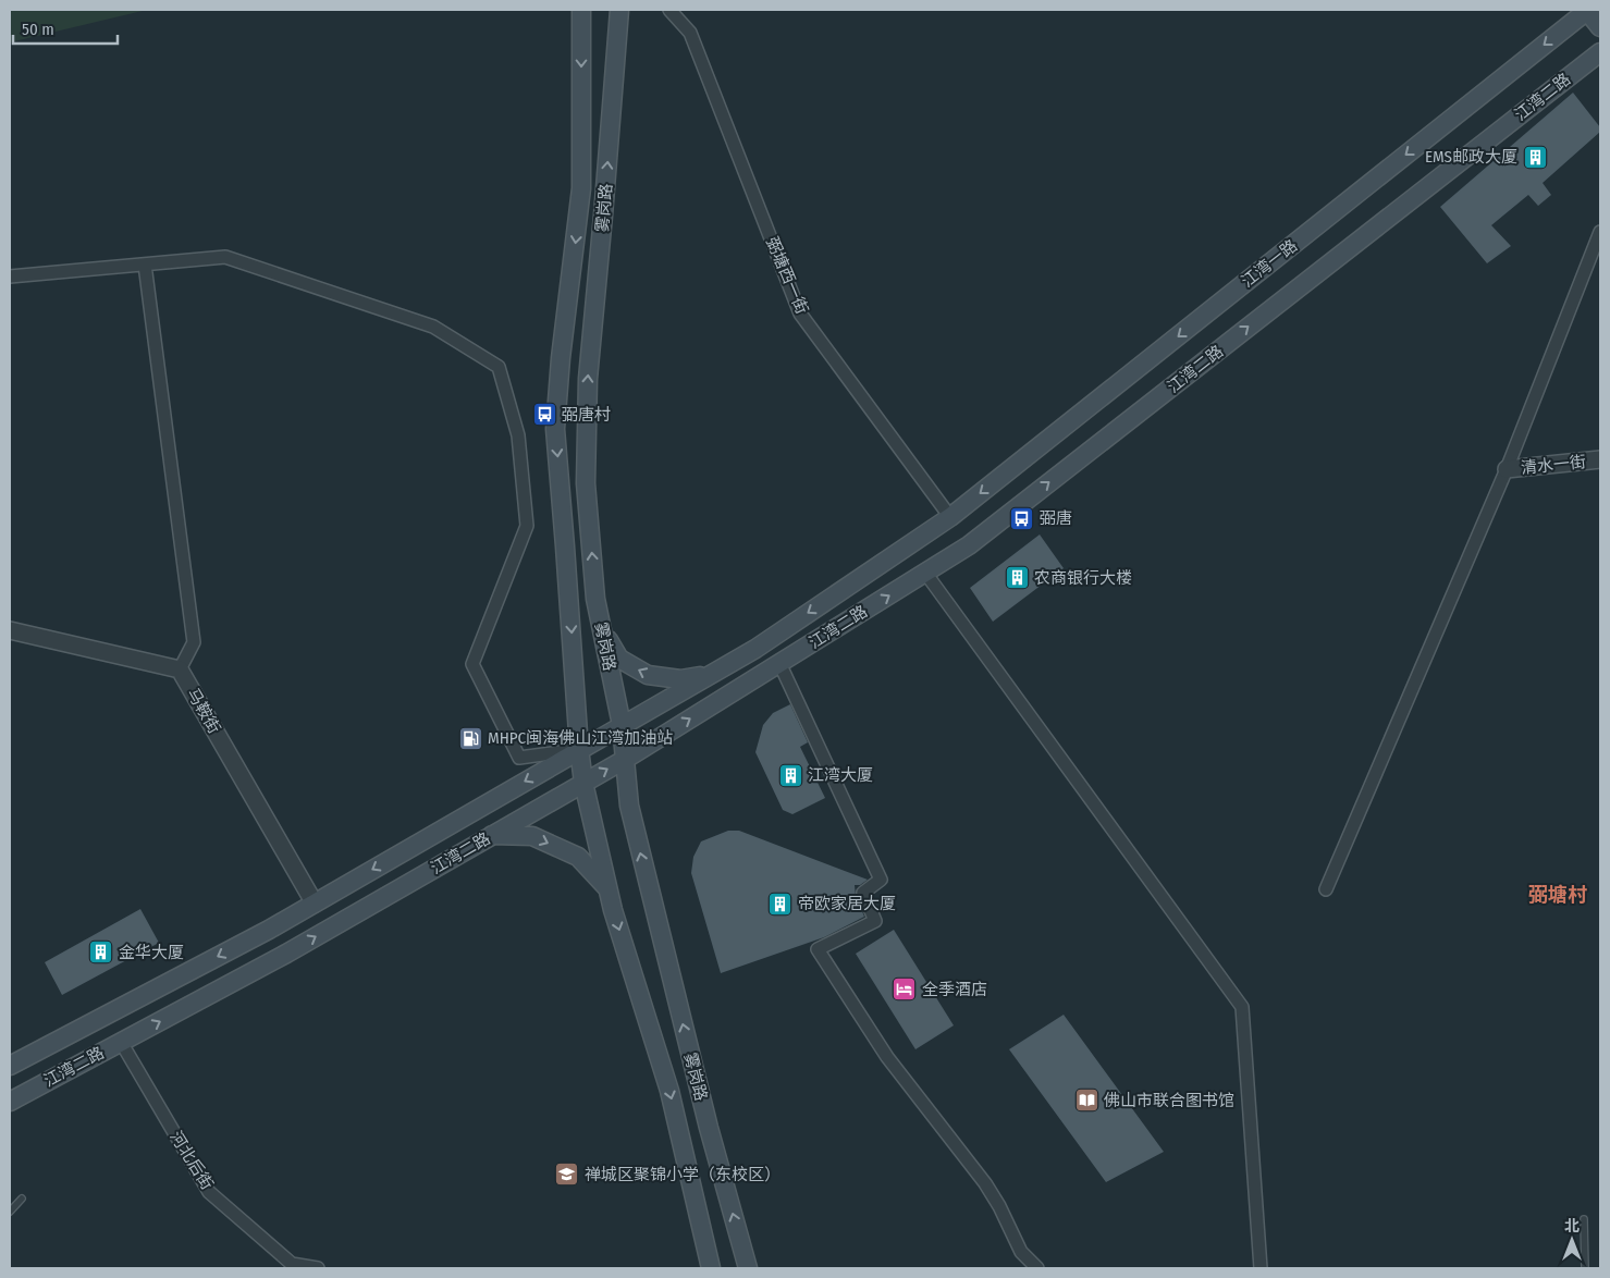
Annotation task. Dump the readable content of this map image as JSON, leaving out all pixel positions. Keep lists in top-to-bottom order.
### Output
{
  "streets": {
    "main road": ["江湾二路", "雾岗路", "江湾一路"],
    "street": [
      "弼塘西一街",
      "清水一街",
      "马鞍街",
      "河北后街"
    ]
  },
  "crossings": [
    ["江湾二路", "雾岗路"],
    ["江湾二路", "江湾一路"],
    ["江湾二路", "弼塘西一街"],
    ["江湾二路", "马鞍街"],
    ["江湾二路", "河北后街"],
    ["江湾一路", "弼塘西一街"]
  ],
  "one_way": ["江湾一路"],
  "districts": ["弼塘村"],
  "places": {
    "building": [
      "EMS邮政大厦",
      "农商银行大楼",
      "江湾大厦",
      "帝欧家居大厦",
      "金华大厦"
    ],
    "bus stop": ["弼唐村", "弼唐"],
    "fuel station": ["MHPC闽海佛山江湾加油站"],
    "hotel": ["全季酒店"],
    "library": ["佛山市联合图书馆"],
    "school or university": ["禅城区聚锦小学（东校区）"]
  },
  "scale_bar": "50 m",
  "north": "top"
}
